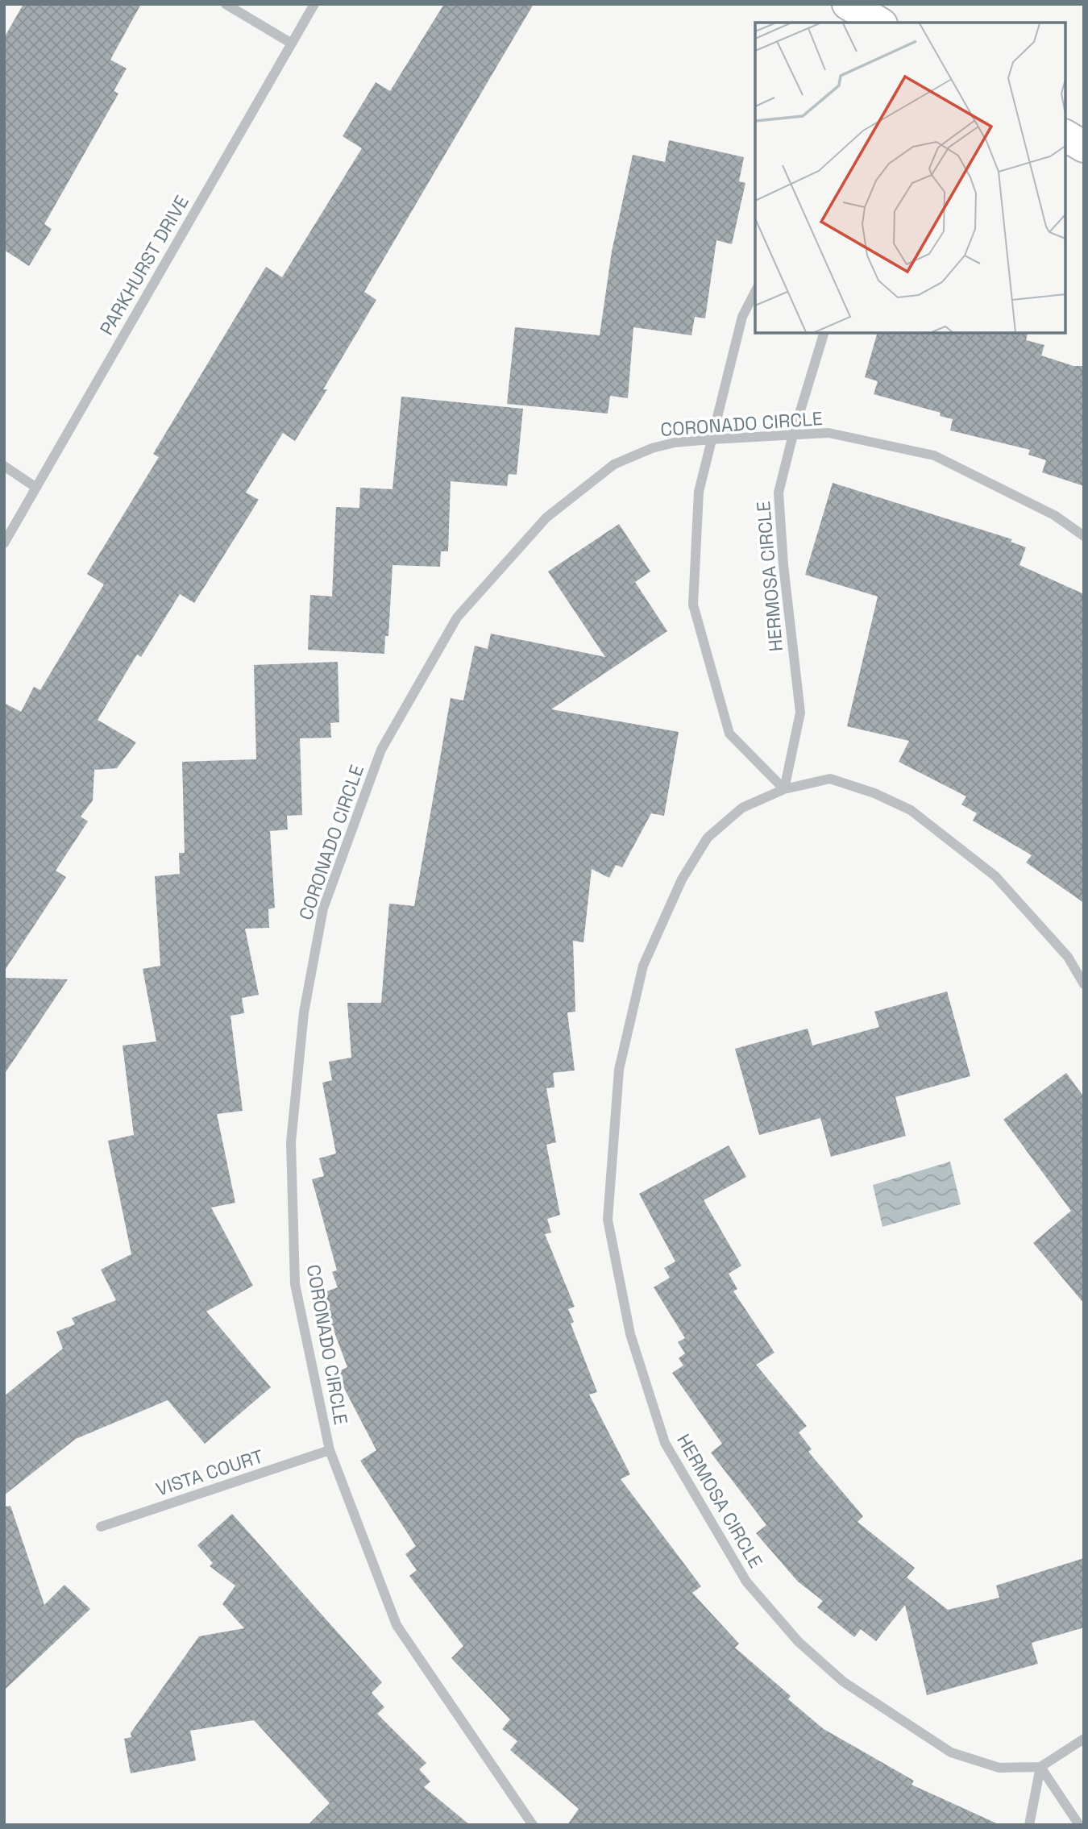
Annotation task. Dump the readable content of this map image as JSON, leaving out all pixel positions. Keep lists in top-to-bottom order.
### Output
{
  "streets": {
    "street": [
      "PARKHURST DRIVE",
      "CORONADO CIRCLE",
      "HERMOSA CIRCLE",
      "VISTA COURT"
    ]
  },
  "crossings": [
    ["CORONADO CIRCLE", "HERMOSA CIRCLE"],
    ["CORONADO CIRCLE", "VISTA COURT"]
  ]
}
